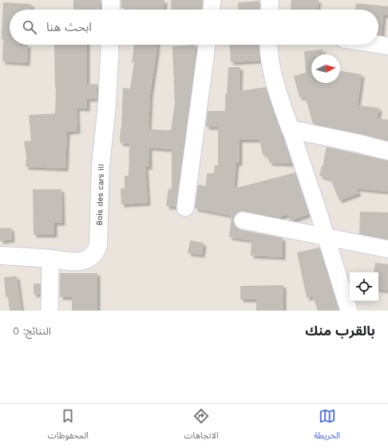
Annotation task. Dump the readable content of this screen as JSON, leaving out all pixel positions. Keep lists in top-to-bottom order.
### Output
{
  "streets": {
    "street": ["Bois des cars III"]
  },
  "north": "right",
  "page": {
    "search": "ابحث هنا",
    "heading": ["بالقرب منك", "النتائج: 0"],
    "nav": ["الخريطة", "الاتجاهات", "المحفوظات"]
  }
}
